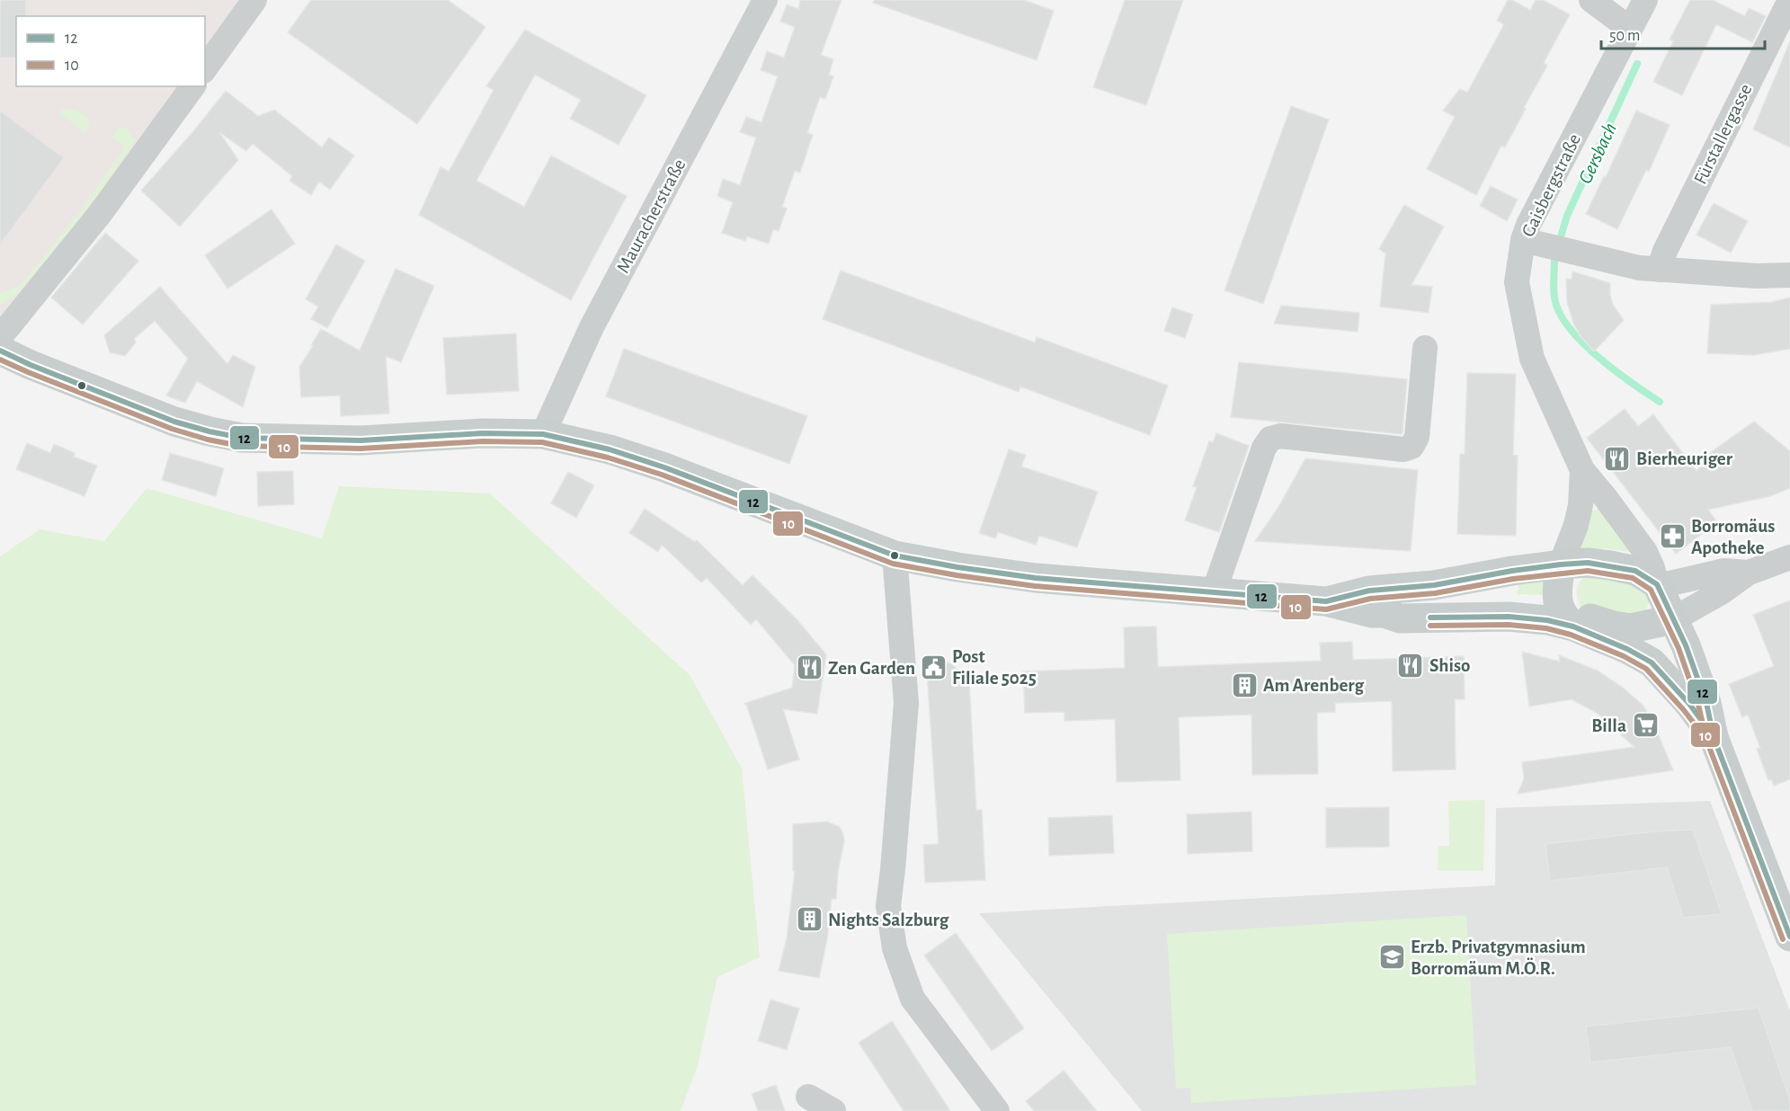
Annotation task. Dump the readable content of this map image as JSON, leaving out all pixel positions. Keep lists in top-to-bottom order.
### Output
{
  "streets": {
    "main road": ["Gaisbergstraße"],
    "street": ["Fürstallergasse", "Mauracherstraße"]
  },
  "water": ["Gersbach"],
  "places": {
    "restaurant": ["Bierheuriger", "Shiso", "Zen Garden"],
    "pharmacy": ["Borromäus Apotheke"],
    "public building": ["Post Filiale 5025"],
    "building": ["Am Arenberg", "Nights Salzburg"],
    "supermarket": ["Billa"],
    "school or university": ["Erzb. Privatgymnasium Borromäum M.Ö.R."]
  },
  "lines": ["transit line 12", "transit line 10"],
  "legend": ["12", "10"],
  "scale_bar": "50 m"
}
